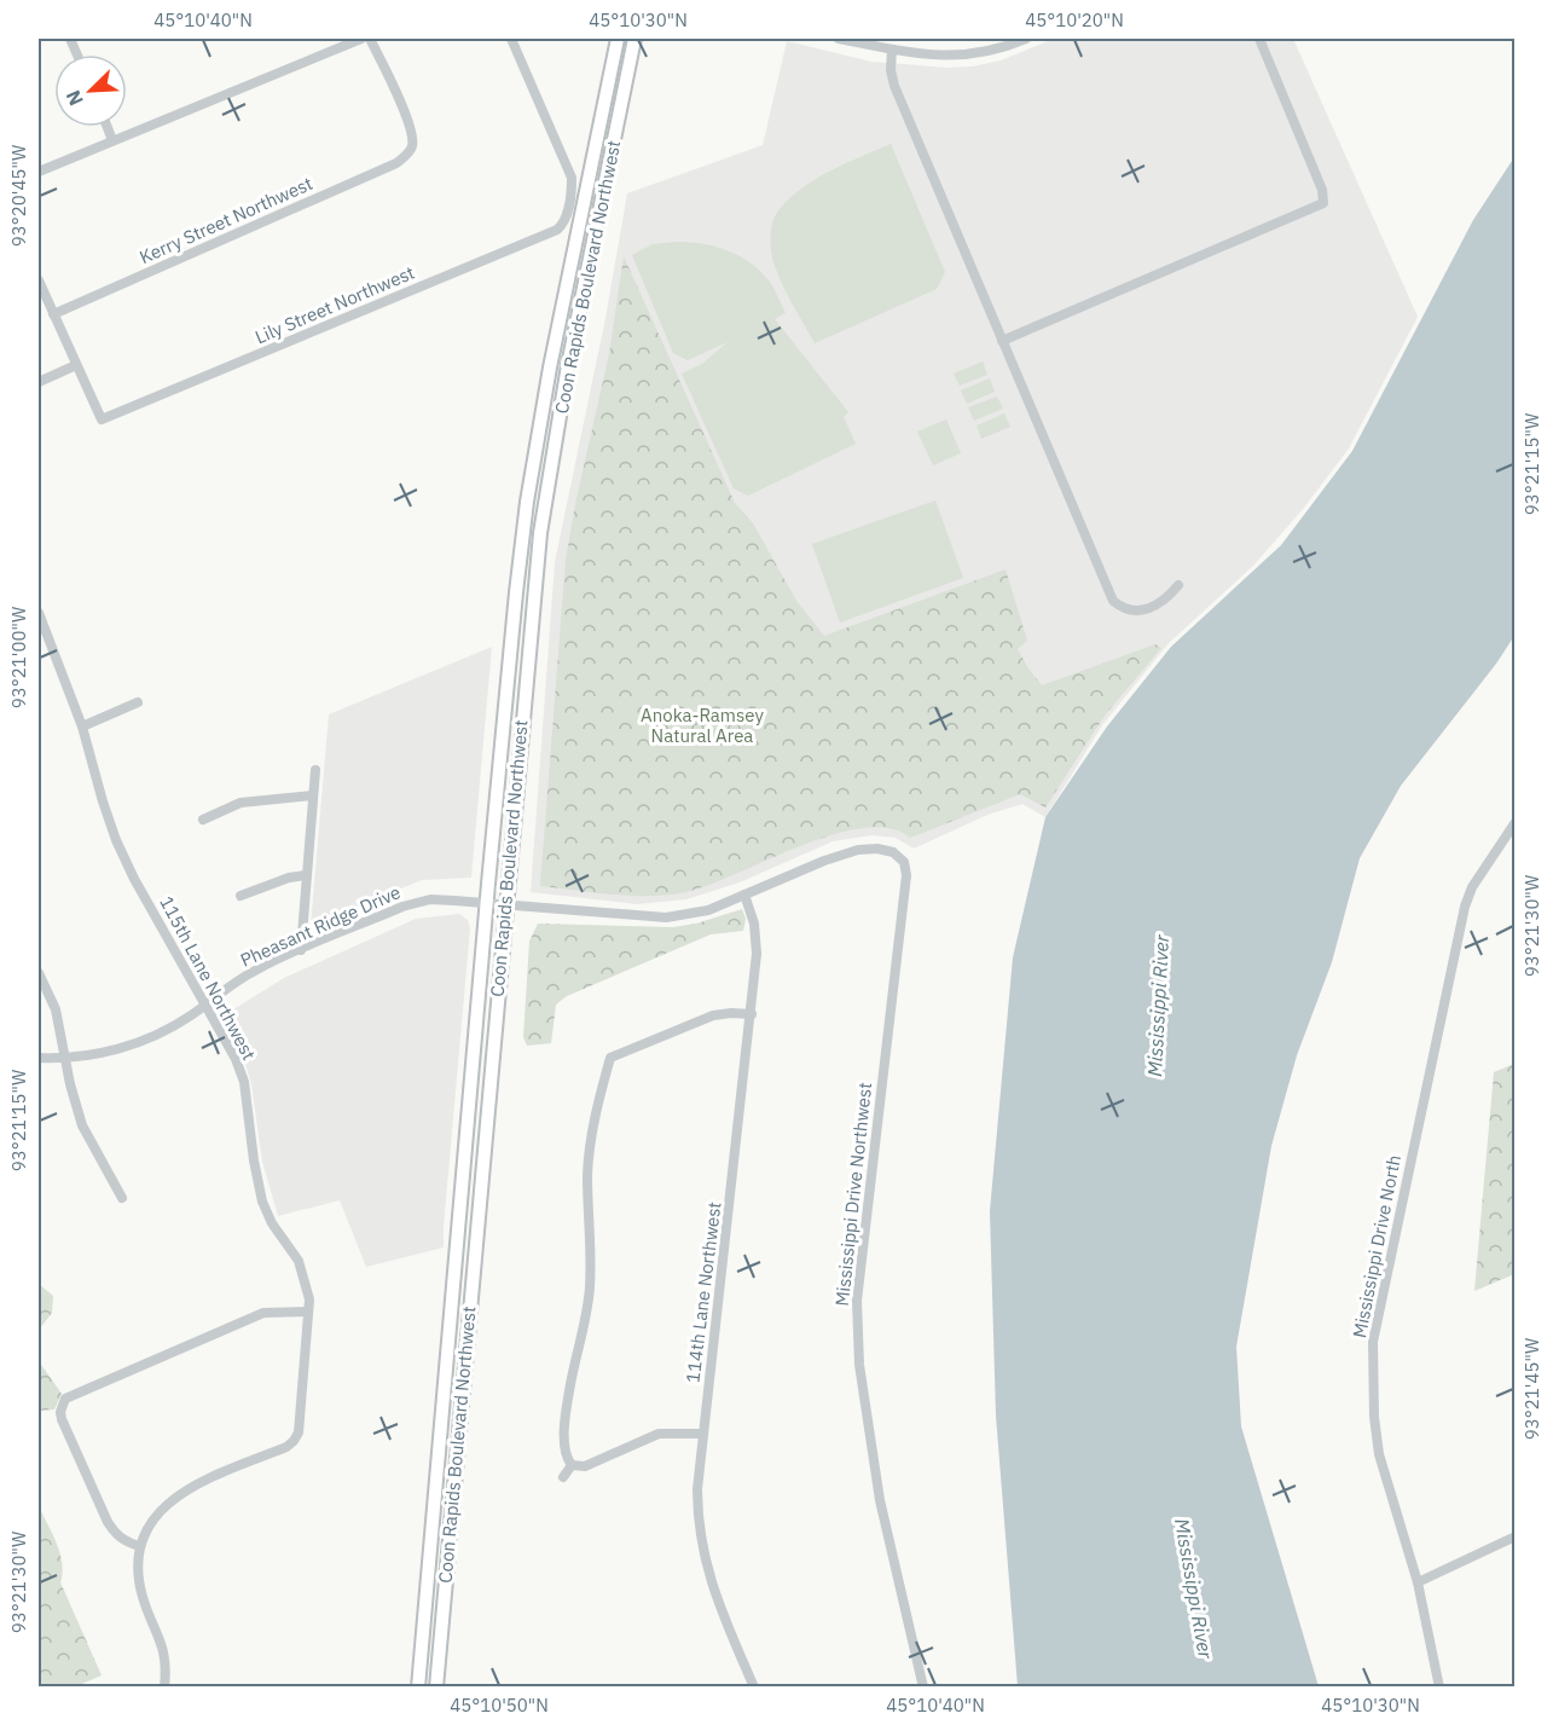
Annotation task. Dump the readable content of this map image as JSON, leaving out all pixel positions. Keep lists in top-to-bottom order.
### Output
{
  "streets": {
    "main road": ["Coon Rapids Boulevard Northwest"],
    "street": [
      "Kerry Street Northwest",
      "Lily Street Northwest",
      "Pheasant Ridge Drive",
      "115th Lane Northwest",
      "Mississippi Drive Northwest",
      "Mississippi Drive North",
      "114th Lane Northwest"
    ]
  },
  "crossings": [
    ["Coon Rapids Boulevard Northwest", "Pheasant Ridge Drive"],
    ["Pheasant Ridge Drive", "115th Lane Northwest"],
    ["Pheasant Ridge Drive", "Mississippi Drive Northwest"],
    ["Pheasant Ridge Drive", "114th Lane Northwest"]
  ],
  "water": ["Mississippi River"],
  "parks": ["Anoka-Ramsey Natural Area"],
  "north": "bottom left",
  "coordinates": [
    "45°10'40\"N",
    "45°10'30\"N",
    "45°10'20\"N",
    "93°20'45\"W",
    "93°21'15\"W",
    "93°21'00\"W",
    "93°21'30\"W",
    "93°21'45\"W",
    "45°10'50\"N"
  ]
}
